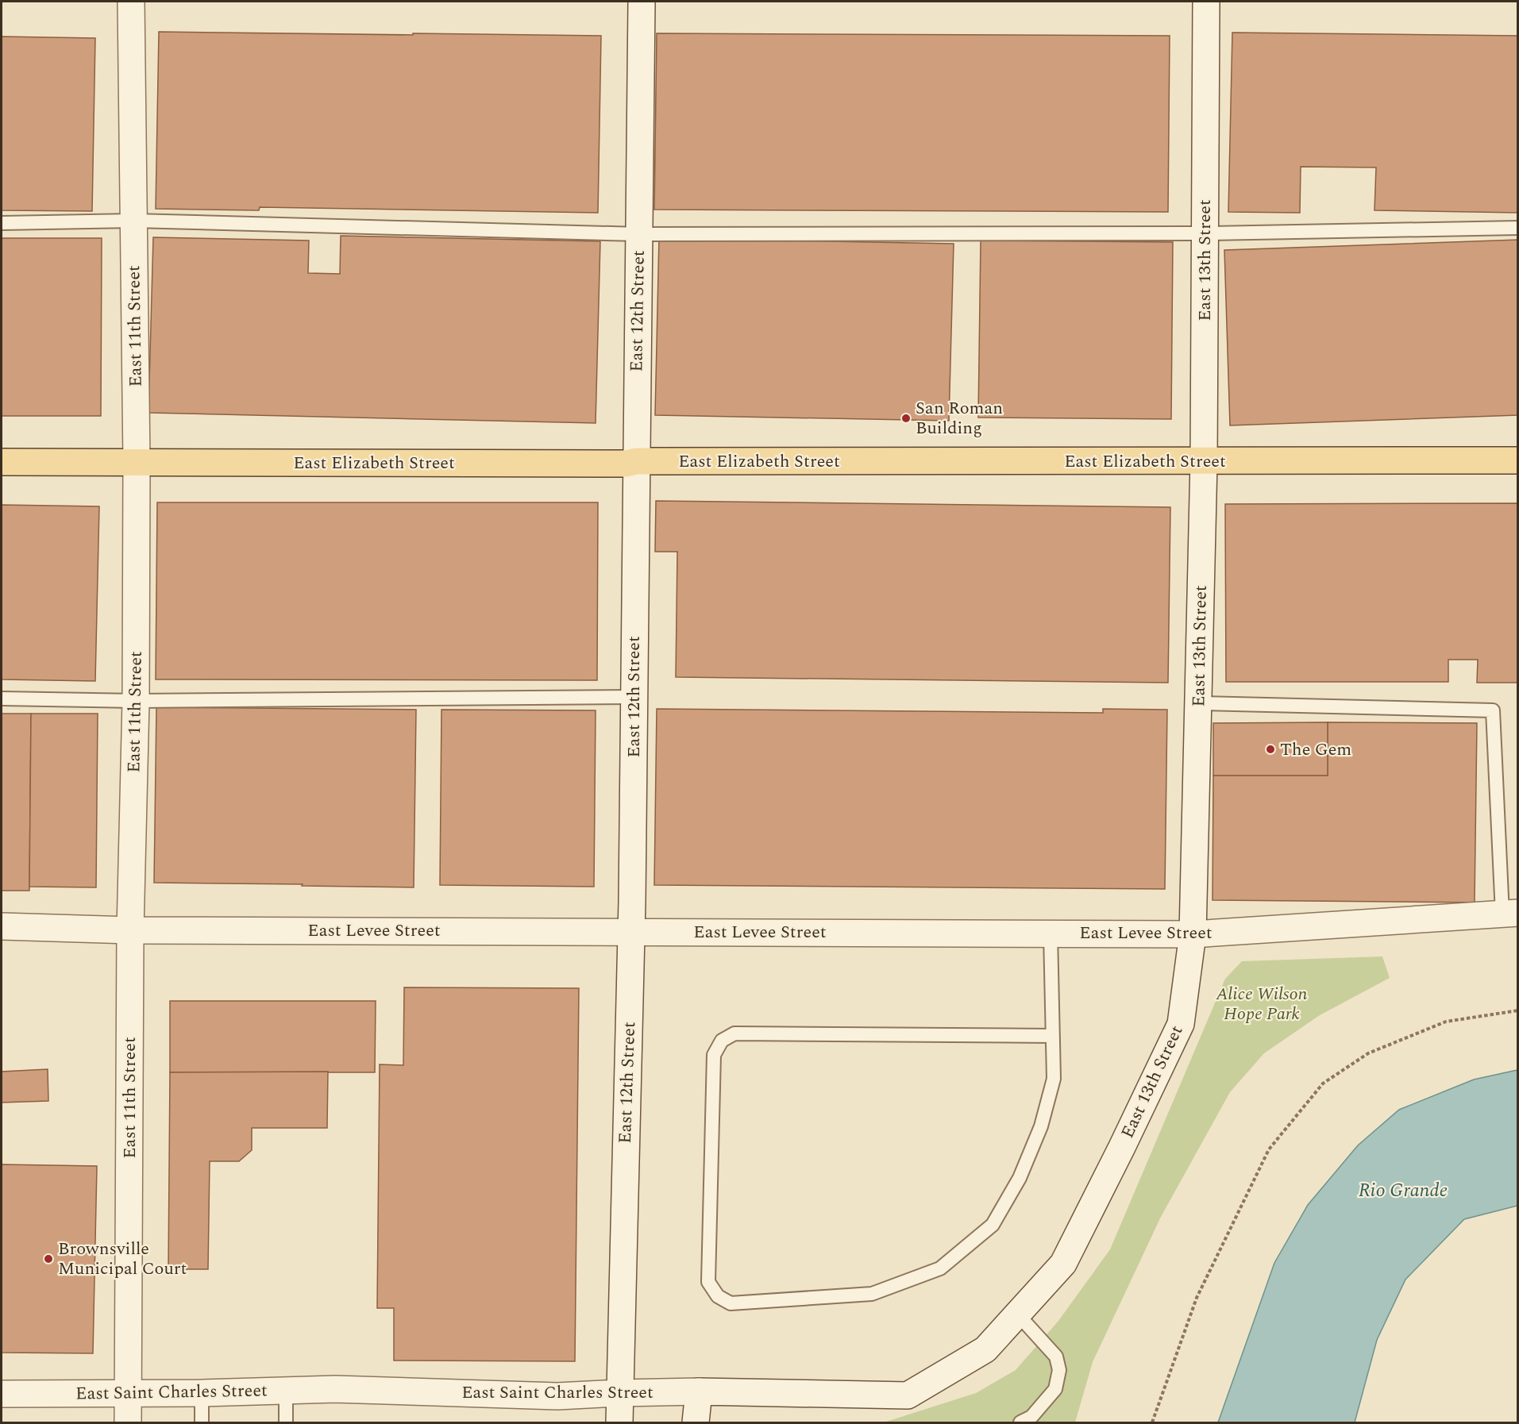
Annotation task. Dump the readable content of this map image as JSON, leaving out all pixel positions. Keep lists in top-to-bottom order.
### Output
{
  "streets": {
    "main road": ["East Elizabeth Street"],
    "street": [
      "East 13th Street",
      "East 12th Street",
      "East 11th Street",
      "East Levee Street",
      "East Saint Charles Street"
    ]
  },
  "crossings": [
    ["East 13th Street", "East Elizabeth Street"],
    ["East 13th Street", "East Levee Street"],
    ["East 13th Street", "East Saint Charles Street"],
    ["East 12th Street", "East Elizabeth Street"],
    ["East 12th Street", "East Levee Street"],
    ["East 12th Street", "East Saint Charles Street"],
    ["East 11th Street", "East Elizabeth Street"],
    ["East 11th Street", "East Levee Street"],
    ["East 11th Street", "East Saint Charles Street"]
  ],
  "water": ["Rio Grande"],
  "parks": ["Alice Wilson Hope Park"],
  "places": ["San Roman Building", "The Gem", "Brownsville Municipal Court"]
}
